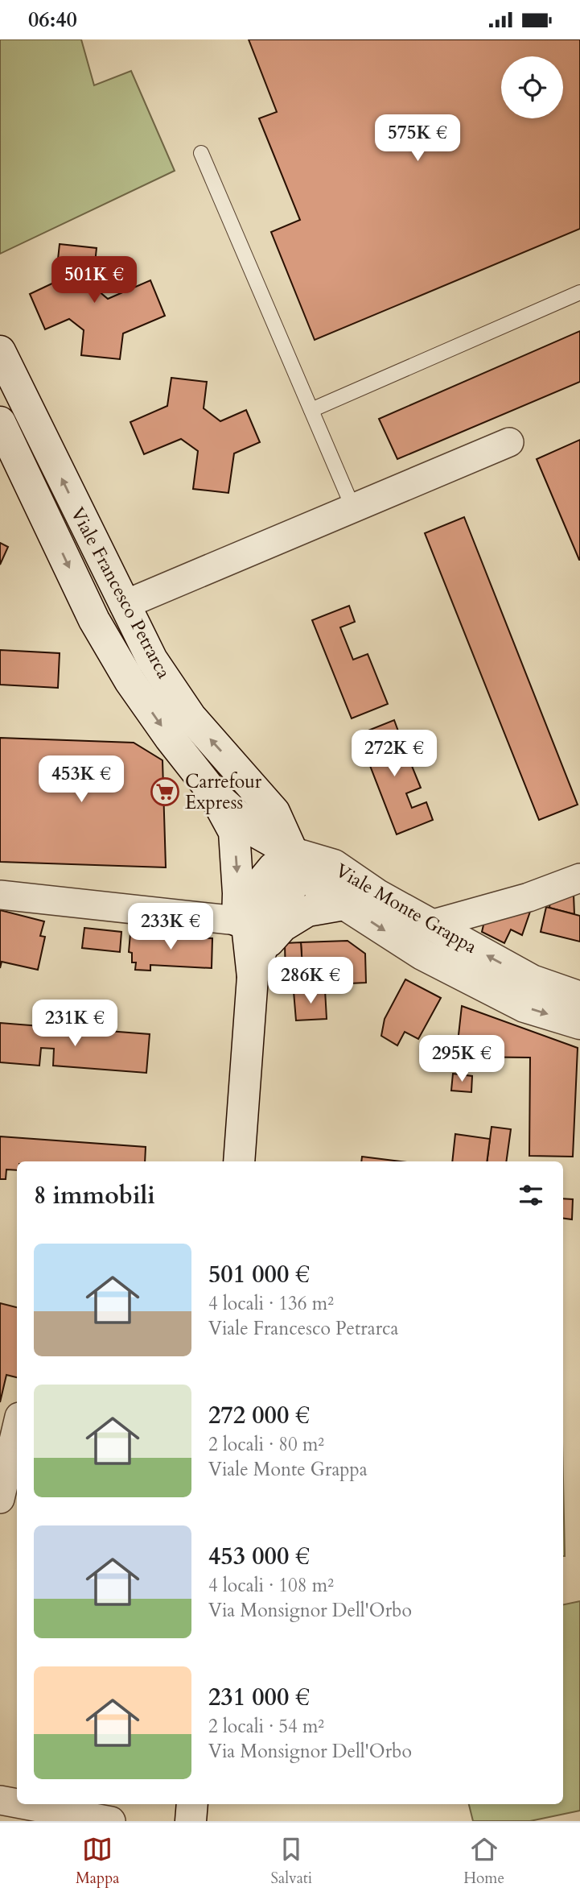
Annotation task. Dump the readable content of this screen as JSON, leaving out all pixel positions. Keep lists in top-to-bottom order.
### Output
{
  "streets": {
    "main road": ["Viale Francesco Petrarca", "Viale Monte Grappa"]
  },
  "crossings": [
    ["Viale Francesco Petrarca", "Viale Monte Grappa"]
  ],
  "places": {
    "supermarket": ["Carrefour Express"]
  },
  "page": {
    "status": "06:40",
    "price": [
      "575K €",
      "501K €",
      "272K €",
      "453K €",
      "233K €",
      "286K €",
      "231K €",
      "295K €"
    ],
    "heading": "8 immobili",
    "list": [
      {
        "name": "501 000 €",
        "note": "4 locali · 136 m² · Viale Francesco Petrarca"
      },
      {
        "name": "272 000 €",
        "note": "2 locali · 80 m² · Viale Monte Grappa"
      },
      {
        "name": "453 000 €",
        "note": "4 locali · 108 m² · Via Monsignor Dell'Orbo"
      },
      {
        "name": "231 000 €",
        "note": "2 locali · 54 m² · Via Monsignor Dell'Orbo"
      }
    ],
    "tabs": ["Mappa", "Salvati", "Home"]
  }
}
